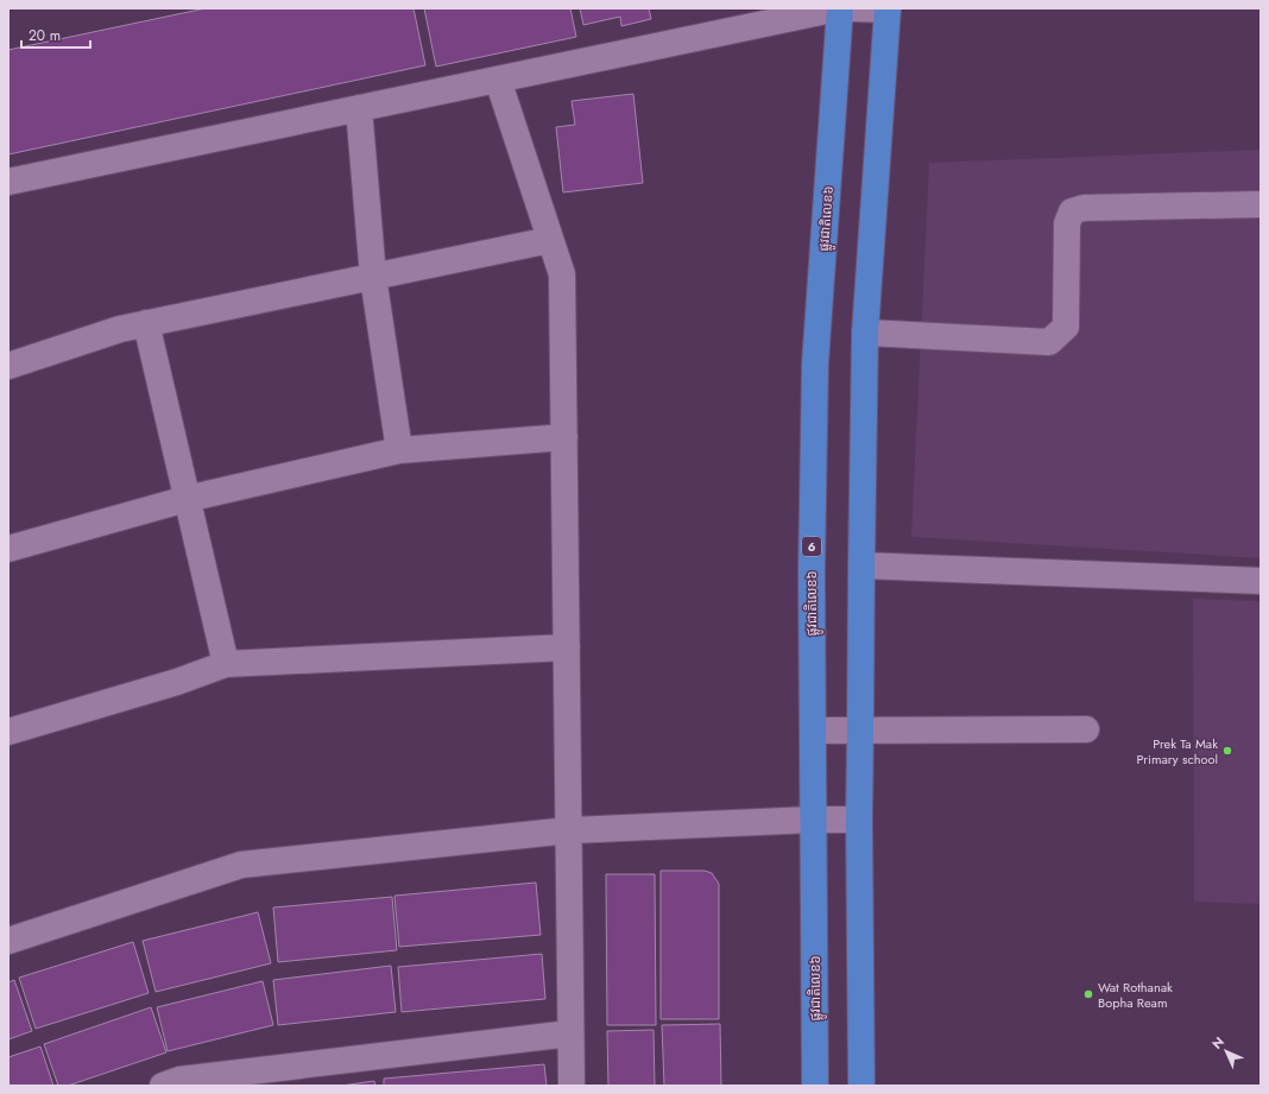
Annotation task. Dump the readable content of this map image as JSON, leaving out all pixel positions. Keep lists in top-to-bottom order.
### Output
{
  "streets": {
    "highway": ["ផ្លូវជាតិលេខ៦", "6"]
  },
  "places": ["Prek Ta Mak Primary school", "Wat Rothanak Bopha Ream"],
  "scale_bar": "20 m",
  "north": "top left"
}
